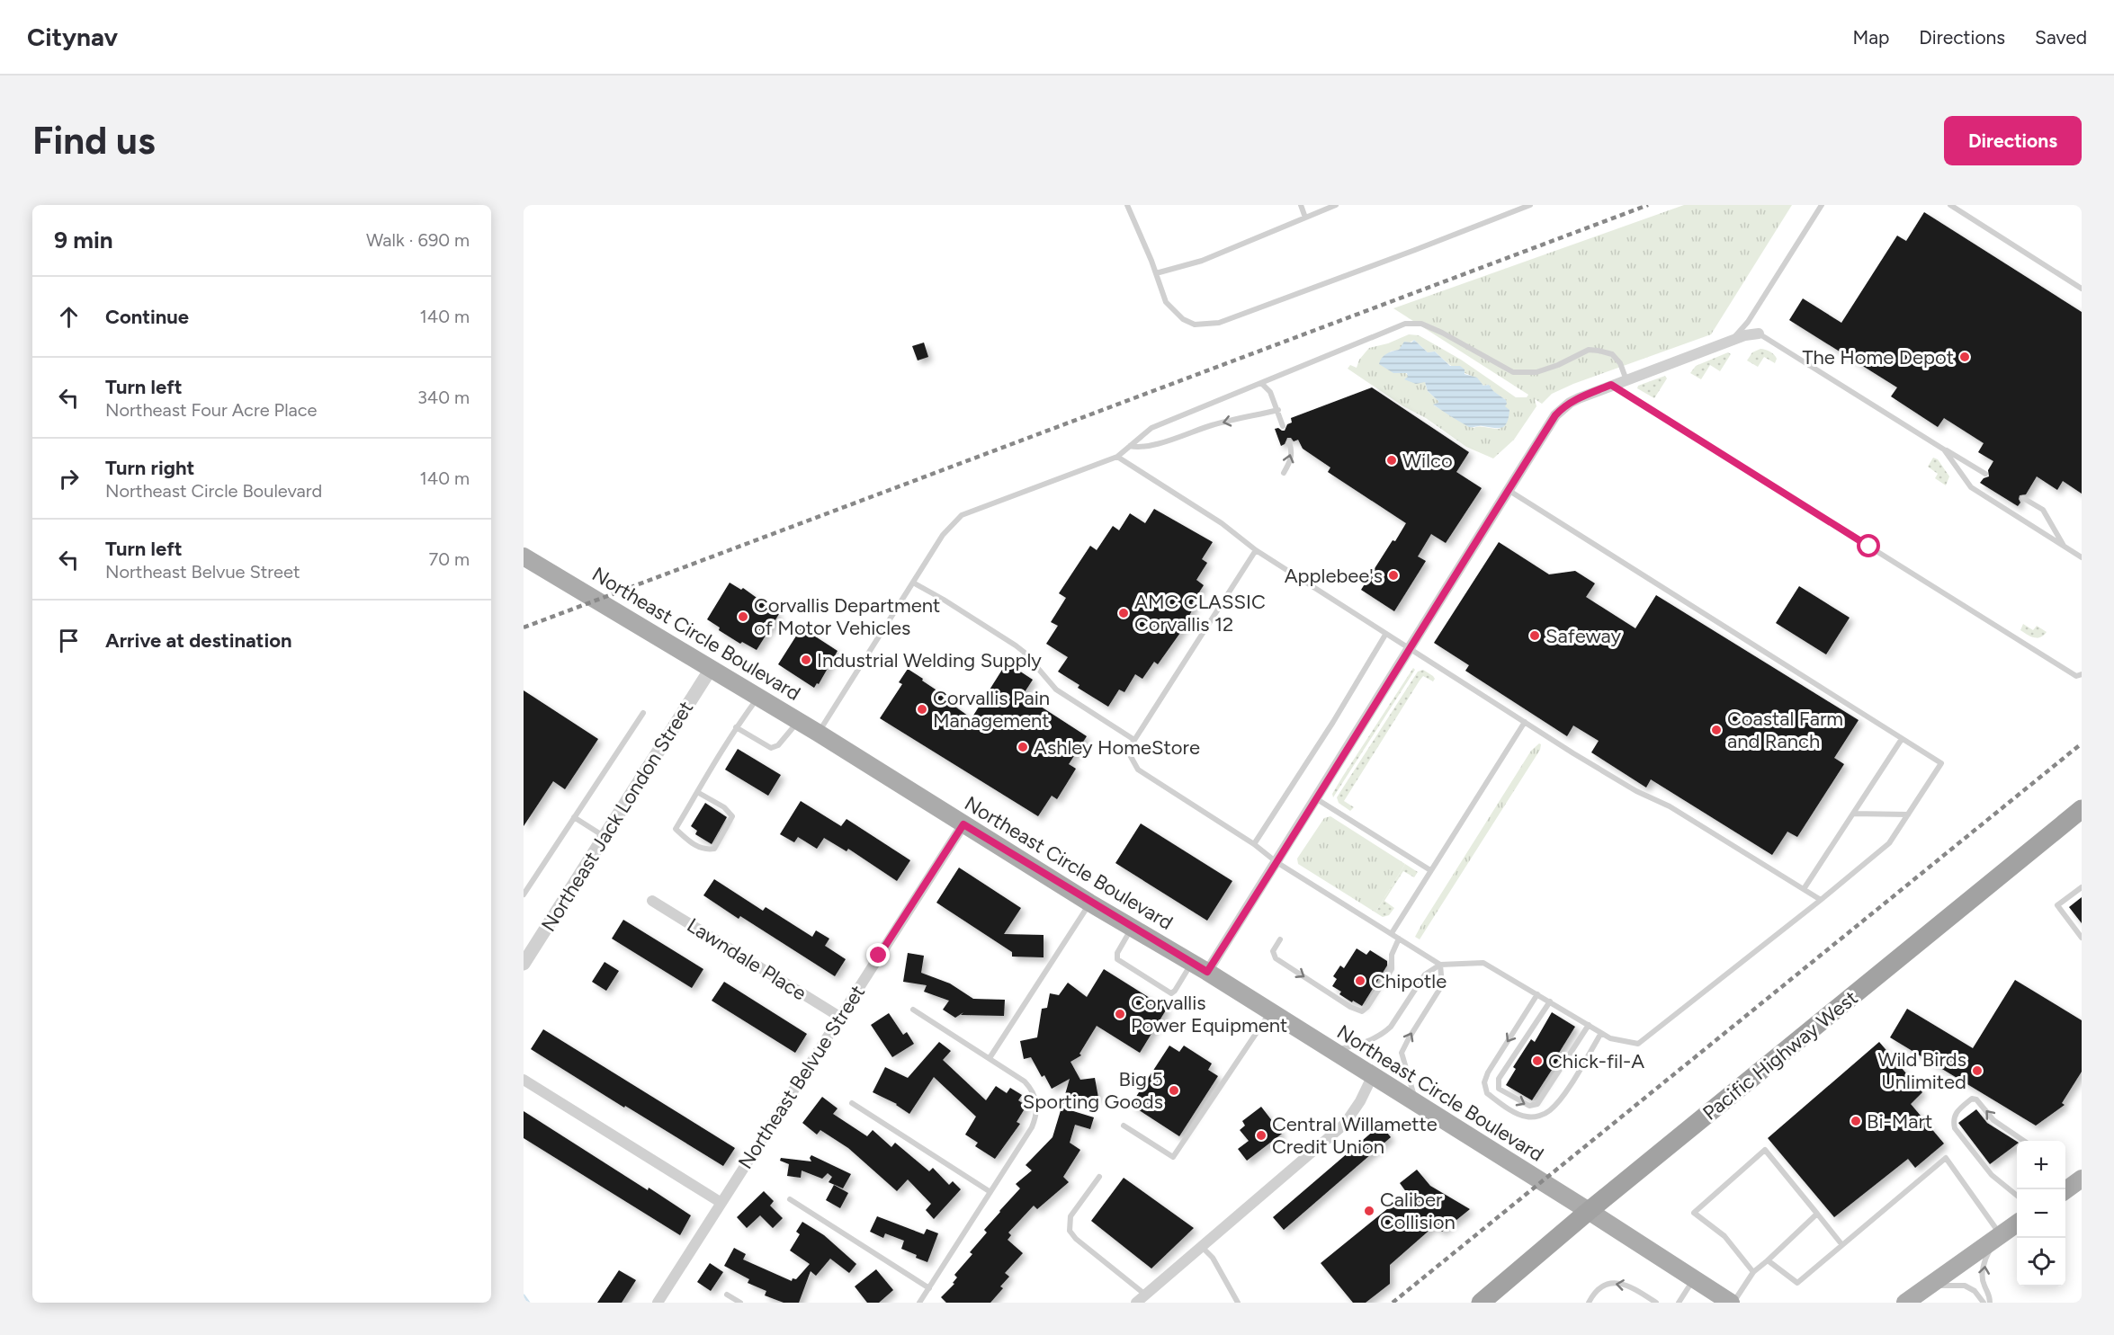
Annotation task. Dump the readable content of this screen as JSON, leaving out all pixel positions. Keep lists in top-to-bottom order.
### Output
{
  "streets": {
    "highway": ["Pacific Highway West"],
    "main road": ["Northeast Circle Boulevard"],
    "street": ["Northeast Jack London Street", "Lawndale Place", "Northeast Belvue Street"]
  },
  "crossings": [
    ["Northeast Circle Boulevard", "Northeast Jack London Street"],
    ["Northeast Circle Boulevard", "Pacific Highway West"],
    ["Northeast Circle Boulevard", "Northeast Belvue Street"],
    ["Lawndale Place", "Northeast Belvue Street"]
  ],
  "places": [
    "The Home Depot",
    "Wilco",
    "Applebee's",
    "AMC CLASSIC Corvallis 12",
    "Corvallis Department of Motor Vehicles",
    "Safeway",
    "Industrial Welding Supply",
    "Corvallis Pain Management",
    "Coastal Farm and Ranch",
    "Ashley HomeStore",
    "Chipotle",
    "Corvallis Power Equipment",
    "Chick-fil-A",
    "Wild Birds Unlimited",
    "Big 5 Sporting Goods",
    "Bi-Mart",
    "Central Willamette Credit Union",
    "Caliber Collision"
  ],
  "page": {
    "header": "Citynav",
    "nav": ["Map", "Directions", "Saved"],
    "buttons": "Directions",
    "title": "Find us",
    "heading": ["9 min", "Walk · 690 m"],
    "list": [
      ["Continue", "140 m"],
      ["Turn left", "Northeast Four Acre Place", "340 m"],
      ["Turn right", "Northeast Circle Boulevard", "140 m"],
      ["Turn left", "Northeast Belvue Street", "70 m"],
      "Arrive at destination"
    ],
    "map_buttons": ["+", "−"]
  }
}
